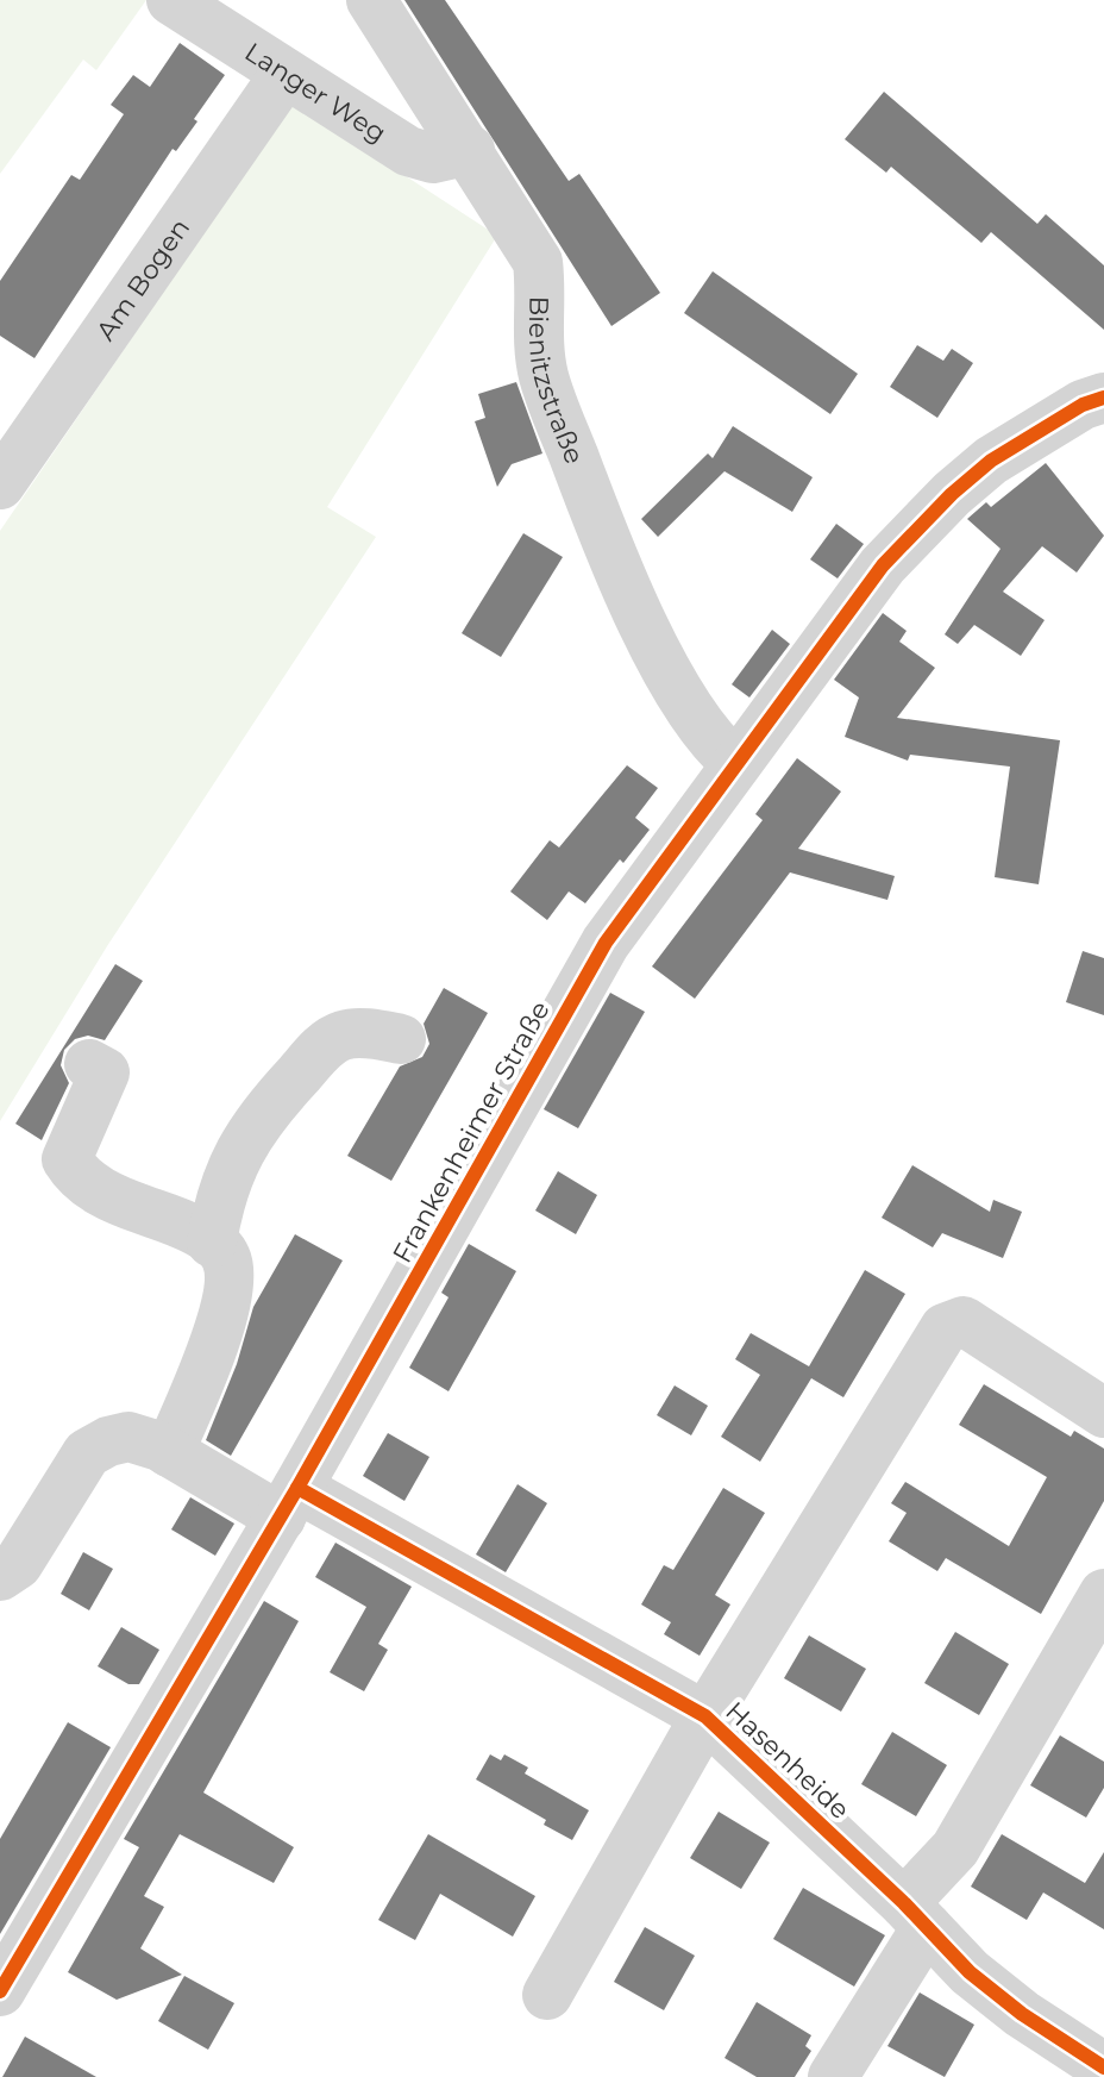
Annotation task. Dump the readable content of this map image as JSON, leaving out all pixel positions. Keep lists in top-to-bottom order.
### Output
{
  "streets": {
    "street": [
      "Langer Weg",
      "Am Bogen",
      "Bienitzstraße",
      "Frankenheimer Straße",
      "Hasenheide"
    ]
  },
  "crossings": [
    ["Langer Weg", "Am Bogen"],
    ["Langer Weg", "Bienitzstraße"],
    ["Bienitzstraße", "Frankenheimer Straße"],
    ["Frankenheimer Straße", "Hasenheide"]
  ]
}
